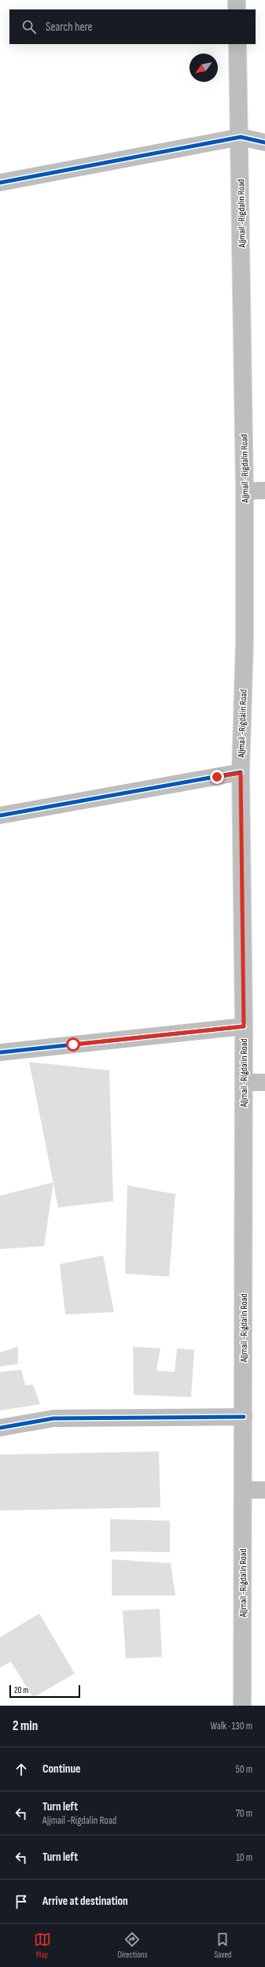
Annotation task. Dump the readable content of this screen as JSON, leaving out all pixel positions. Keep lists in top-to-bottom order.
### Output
{
  "streets": {
    "main road": ["AJjmail -Rigdalin Road"]
  },
  "scale_bar": "20 m",
  "north": "bottom left",
  "page": {
    "search": "Search here",
    "scale": "20 m",
    "heading": ["2 min", "Walk · 130 m"],
    "list": [
      ["Continue", "50 m"],
      ["Turn left", "AJjmail -Rigdalin Road", "70 m"],
      ["Turn left", "10 m"],
      "Arrive at destination"
    ],
    "nav": ["Map", "Directions", "Saved"]
  }
}
